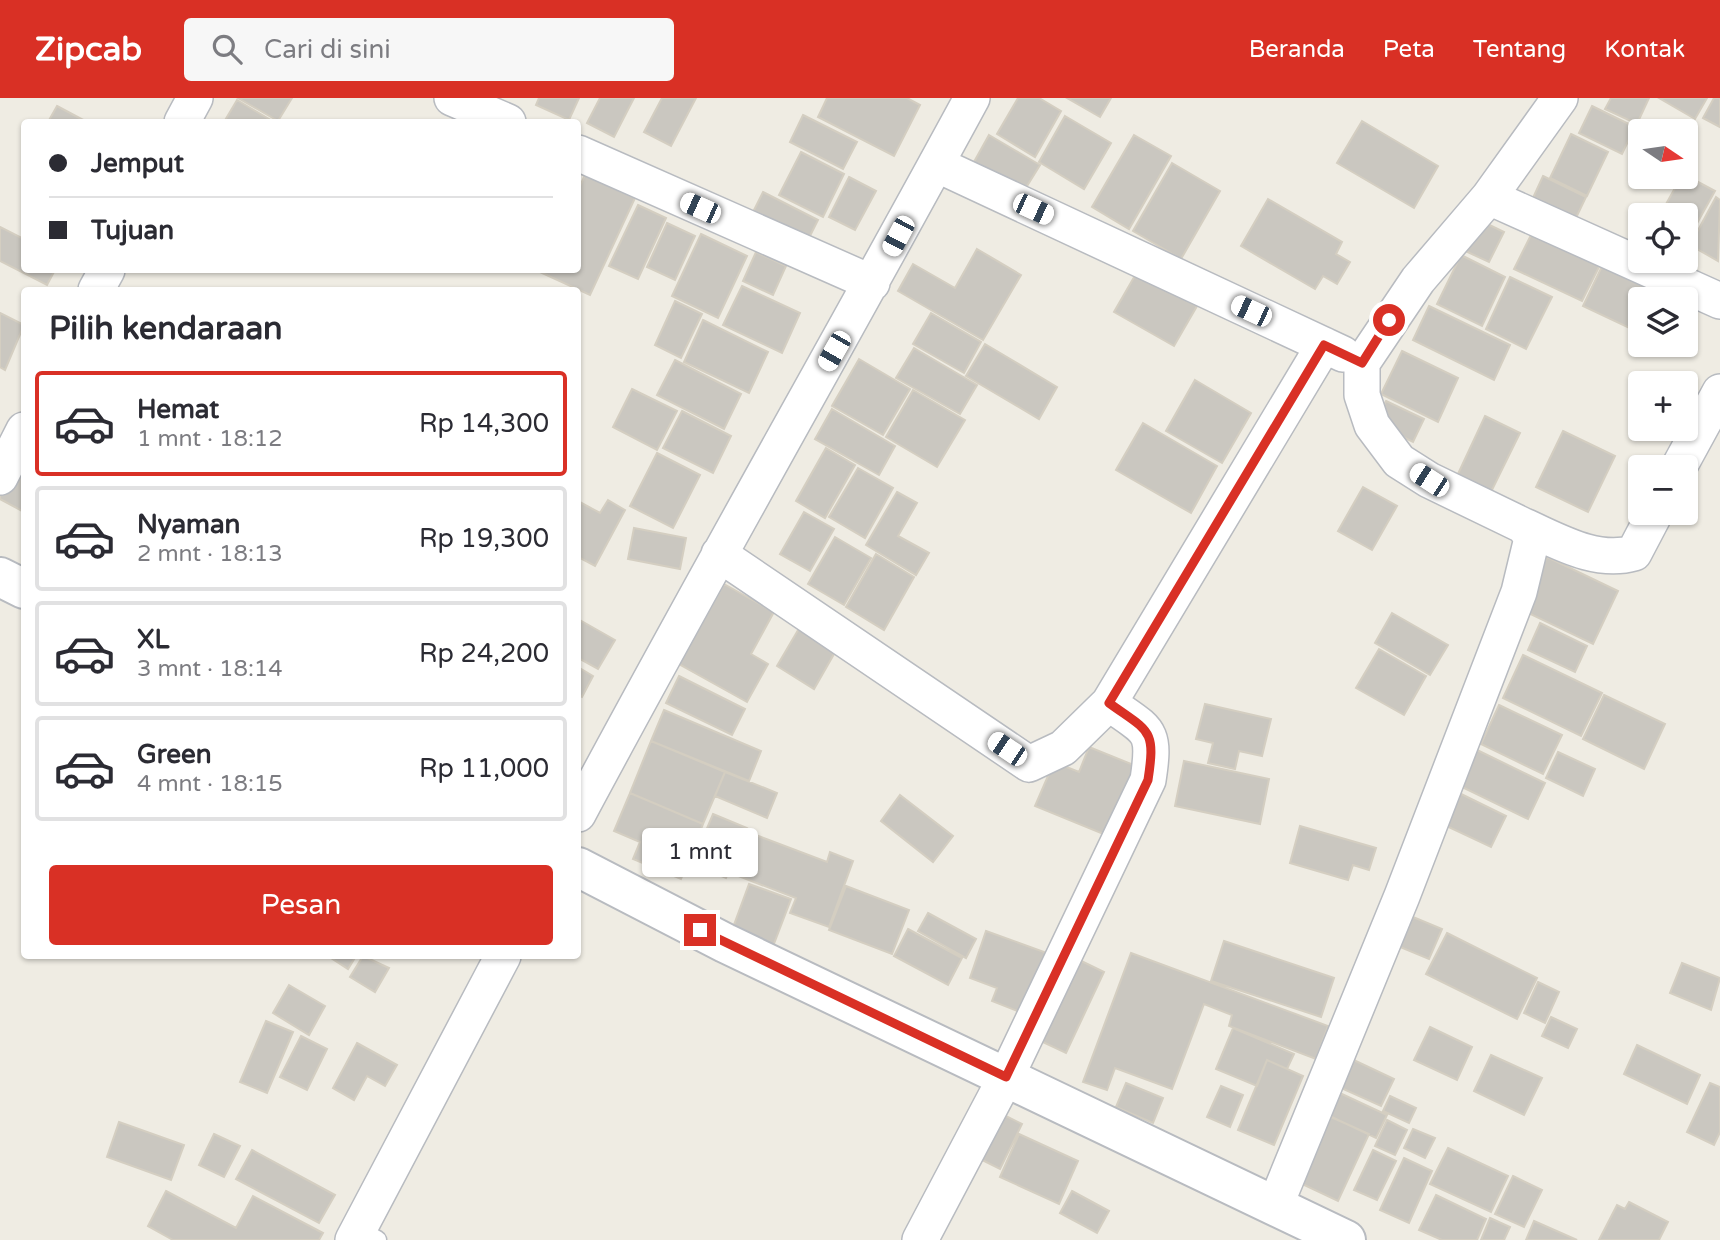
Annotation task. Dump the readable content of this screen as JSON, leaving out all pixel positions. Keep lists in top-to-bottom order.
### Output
{
  "north": "right",
  "page": {
    "header": "Zipcab",
    "search": "Cari di sini",
    "nav": [
      "Beranda",
      "Peta",
      "Tentang",
      "Kontak"
    ],
    "map_buttons": ["+", "−"],
    "banner": ["Jemput", "Tujuan"],
    "heading": "Pilih kendaraan",
    "list": [
      {
        "name": "Hemat",
        "note": "1 mnt · 18:12",
        "value": "Rp 14,300"
      },
      {
        "name": "Nyaman",
        "note": "2 mnt · 18:13",
        "value": "Rp 19,300"
      },
      {
        "name": "XL",
        "note": "3 mnt · 18:14",
        "value": "Rp 24,200"
      },
      {
        "name": "Green",
        "note": "4 mnt · 18:15",
        "value": "Rp 11,000"
      }
    ],
    "bubble": "1 mnt",
    "buttons": "Pesan"
  }
}
